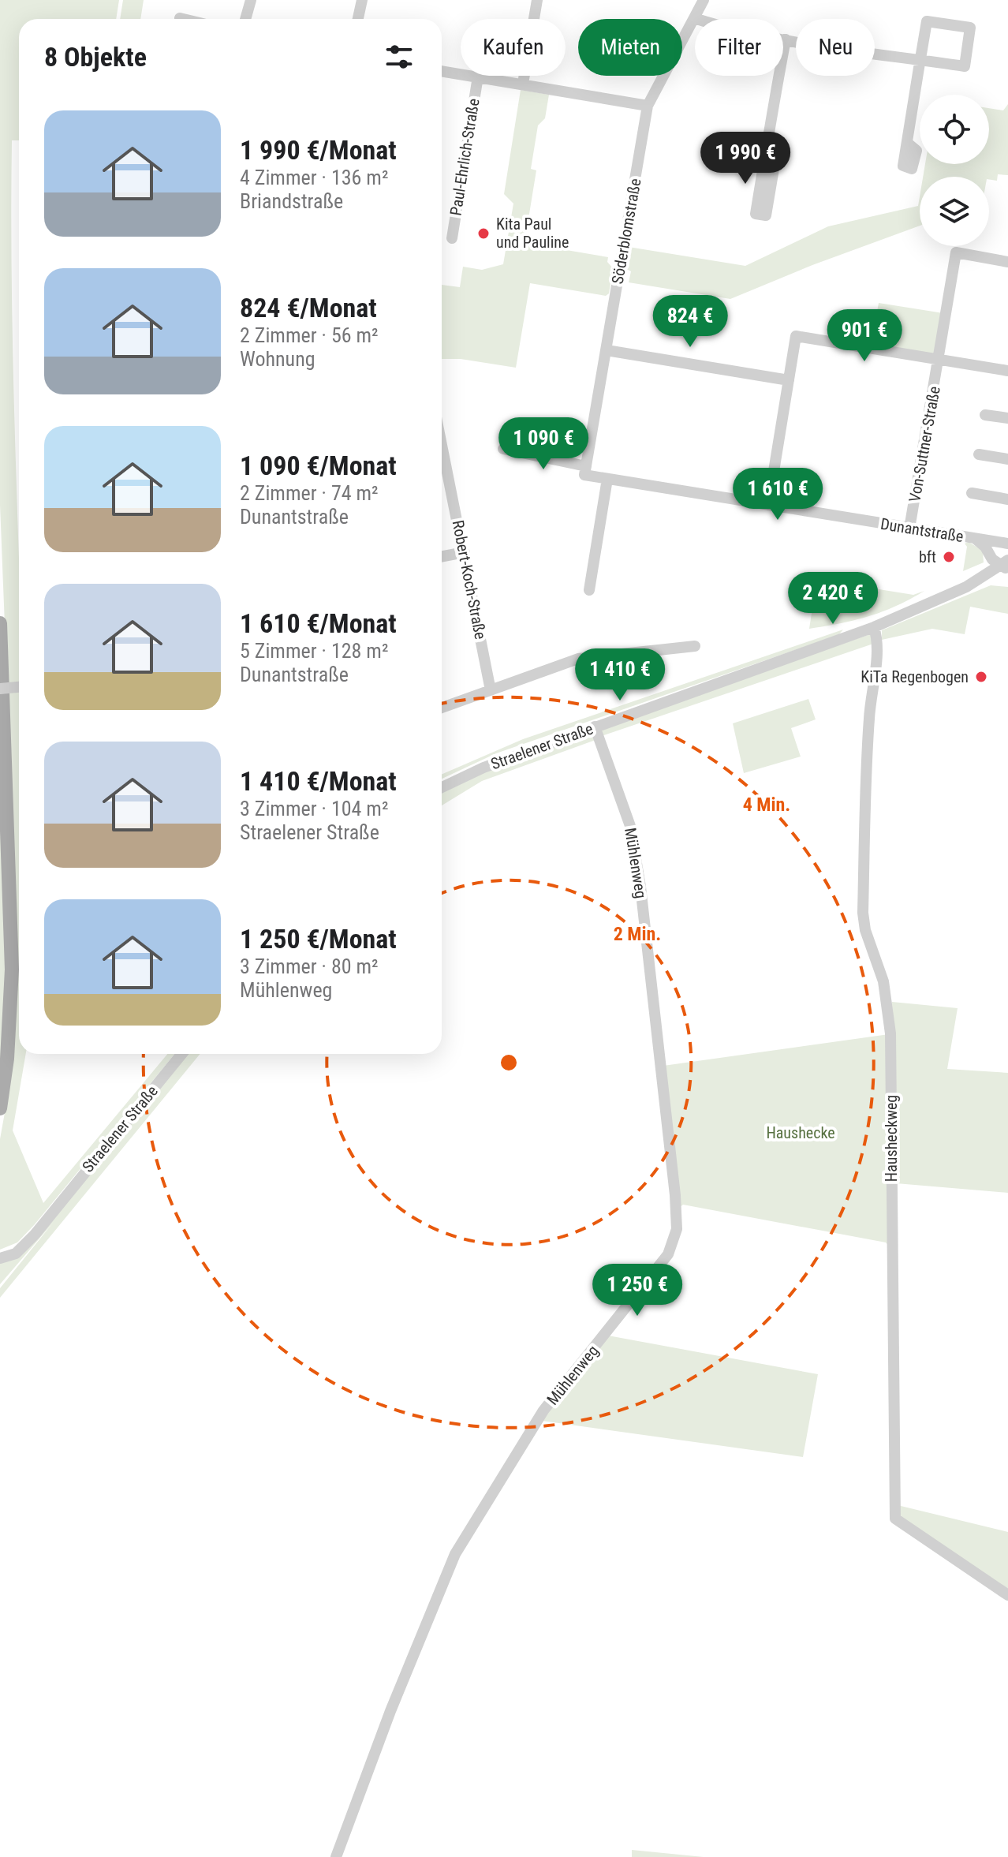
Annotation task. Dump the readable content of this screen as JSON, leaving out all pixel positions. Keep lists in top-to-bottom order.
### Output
{
  "streets": {
    "street": [
      "Paul-Ehrlich-Straße",
      "Söderblomstraße",
      "Von-Suttner-Straße",
      "Dunantstraße",
      "Robert-Koch-Straße",
      "Straelener Straße",
      "Mühlenweg",
      "Hausheckweg"
    ]
  },
  "crossings": [
    ["Söderblomstraße", "Dunantstraße"],
    ["Von-Suttner-Straße", "Dunantstraße"],
    ["Dunantstraße", "Straelener Straße"],
    ["Straelener Straße", "Mühlenweg"],
    ["Straelener Straße", "Hausheckweg"]
  ],
  "parks": ["Haushecke"],
  "places": ["Kita Paul und Pauline", "bft", "KiTa Regenbogen"],
  "page": {
    "chip": [
      "Kaufen",
      "Mieten",
      "Filter",
      "Neu"
    ],
    "heading": "8 Objekte",
    "list": [
      {
        "name": "1 990 €/Monat",
        "note": "4 Zimmer · 136 m² · Briandstraße"
      },
      {
        "name": "824 €/Monat",
        "note": "2 Zimmer · 56 m² · Wohnung"
      },
      {
        "name": "1 090 €/Monat",
        "note": "2 Zimmer · 74 m² · Dunantstraße"
      },
      {
        "name": "1 610 €/Monat",
        "note": "5 Zimmer · 128 m² · Dunantstraße"
      },
      {
        "name": "1 410 €/Monat",
        "note": "3 Zimmer · 104 m² · Straelener Straße"
      },
      {
        "name": "1 250 €/Monat",
        "note": "3 Zimmer · 80 m² · Mühlenweg"
      }
    ],
    "price": [
      "1 990 €",
      "824 €",
      "901 €",
      "1 090 €",
      "1 610 €",
      "2 420 €",
      "1 410 €",
      "1 250 €"
    ]
  },
  "rings": ["4 Min.", "2 Min."]
}
